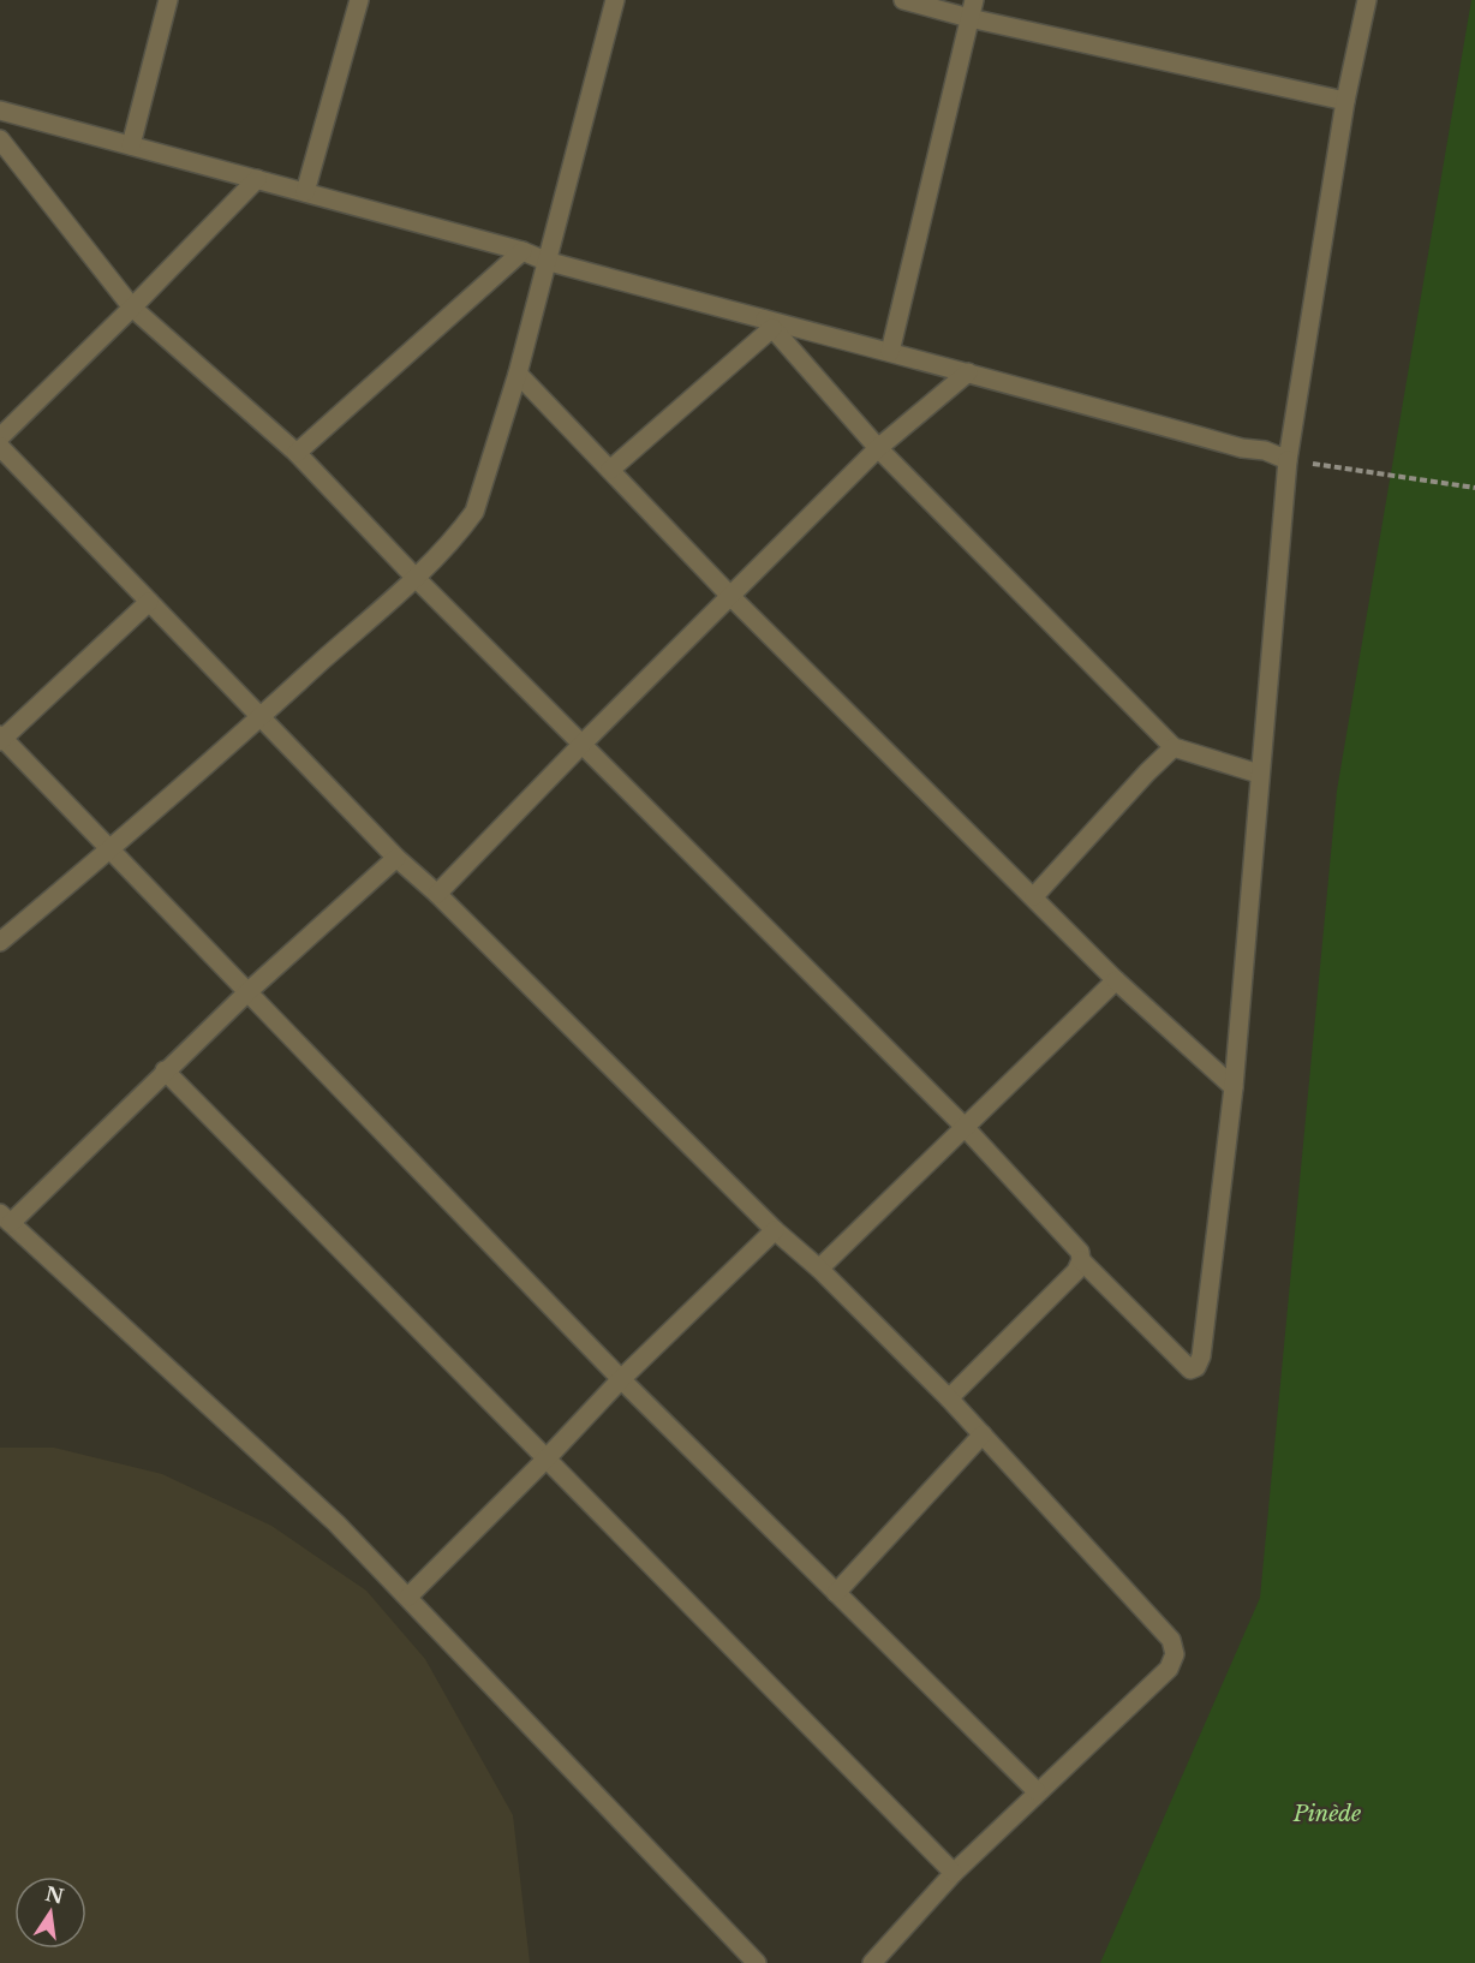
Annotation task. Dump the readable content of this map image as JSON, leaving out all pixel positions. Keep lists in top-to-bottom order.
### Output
{
  "parks": ["Pinède"],
  "north": "top"
}
